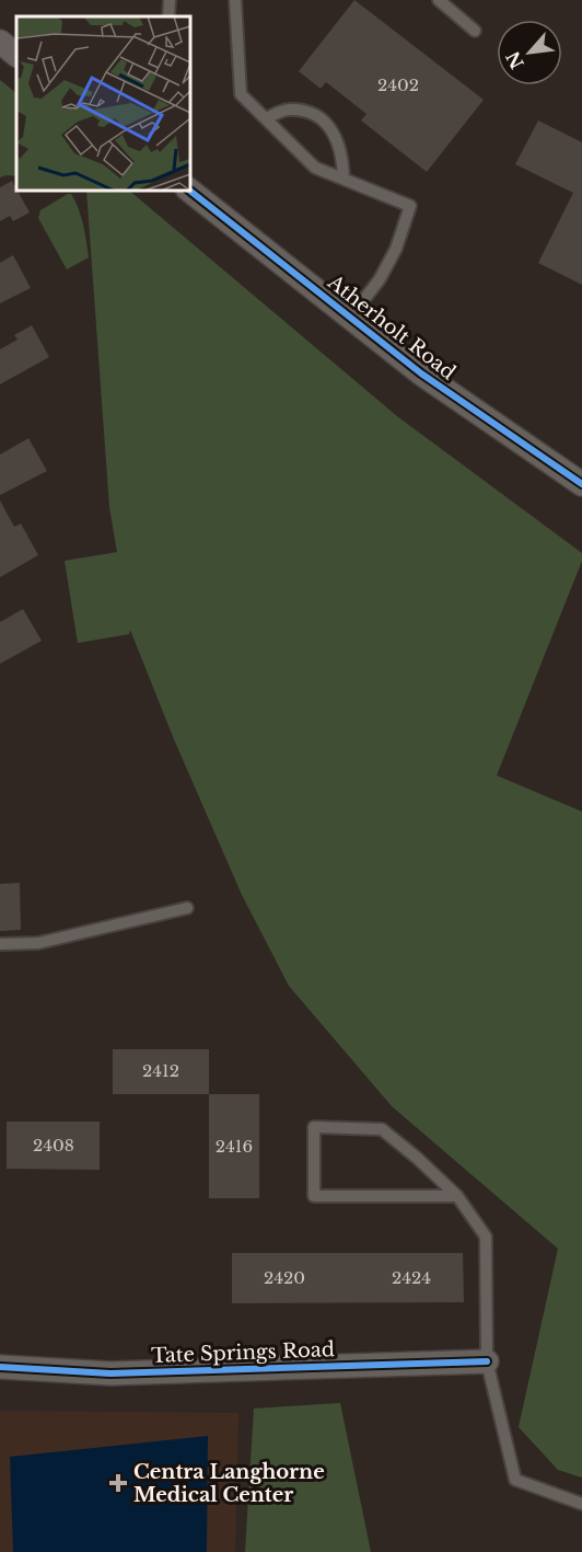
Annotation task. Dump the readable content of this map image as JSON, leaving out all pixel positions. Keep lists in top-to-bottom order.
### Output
{
  "streets": {
    "street": ["Atherholt Road", "Tate Springs Road"]
  },
  "places": {
    "health": ["Centra Langhorne Medical Center"]
  },
  "house_numbers": [
    "2402",
    "2412",
    "2408",
    "2416",
    "2420",
    "2424"
  ],
  "north": "bottom left"
}
